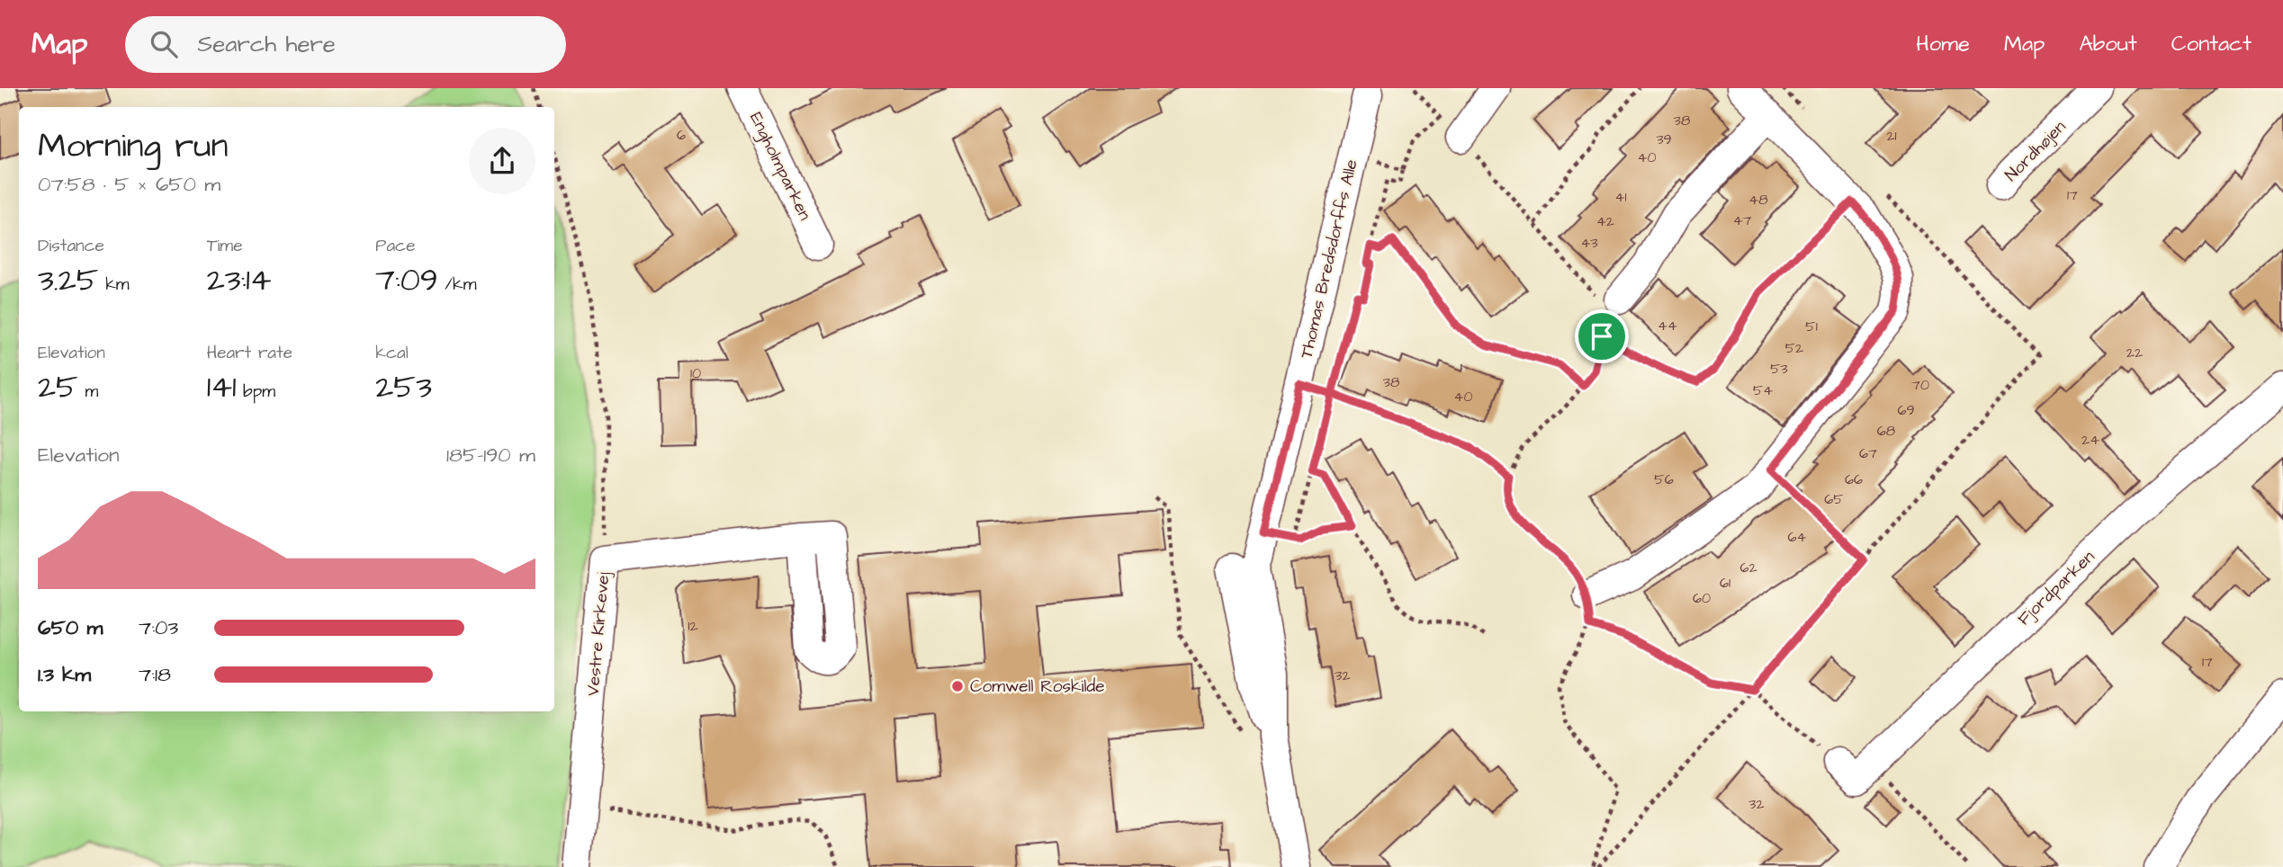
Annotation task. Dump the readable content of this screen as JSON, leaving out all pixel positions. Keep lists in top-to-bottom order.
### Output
{
  "streets": {
    "street": [
      "Nordhøjen",
      "Engholmparken",
      "Thomas Bredsdorffs Alle",
      "Fjordparken",
      "Vestre Kirkevej"
    ]
  },
  "places": ["Comwell Roskilde"],
  "house_numbers": [
    "38",
    "6",
    "21",
    "39",
    "40",
    "17",
    "41",
    "48",
    "47",
    "42",
    "43",
    "44",
    "51",
    "52",
    "22",
    "53",
    "10",
    "38",
    "70",
    "54",
    "40",
    "69",
    "68",
    "24",
    "67",
    "56",
    "66",
    "65",
    "64",
    "62",
    "61",
    "60",
    "12",
    "17",
    "32",
    "32"
  ],
  "page": {
    "header": "Map",
    "search": "Search here",
    "nav": [
      "Home",
      "Map",
      "About",
      "Contact"
    ],
    "heading": ["Morning run", "07:58 · 5 × 650 m"],
    "stats": [
      ["Distance", "3.25 km"],
      ["Time", "23:14"],
      ["Pace", "7:09 /km"],
      ["Elevation", "25 m"],
      ["Heart rate", "141 bpm"],
      ["kcal", "253"]
    ],
    "chart": ["Elevation", "185–190 m"],
    "list": [
      {
        "name": "650 m",
        "note": "7:03"
      },
      {
        "name": "1.3 km",
        "note": "7:18"
      }
    ]
  }
}
